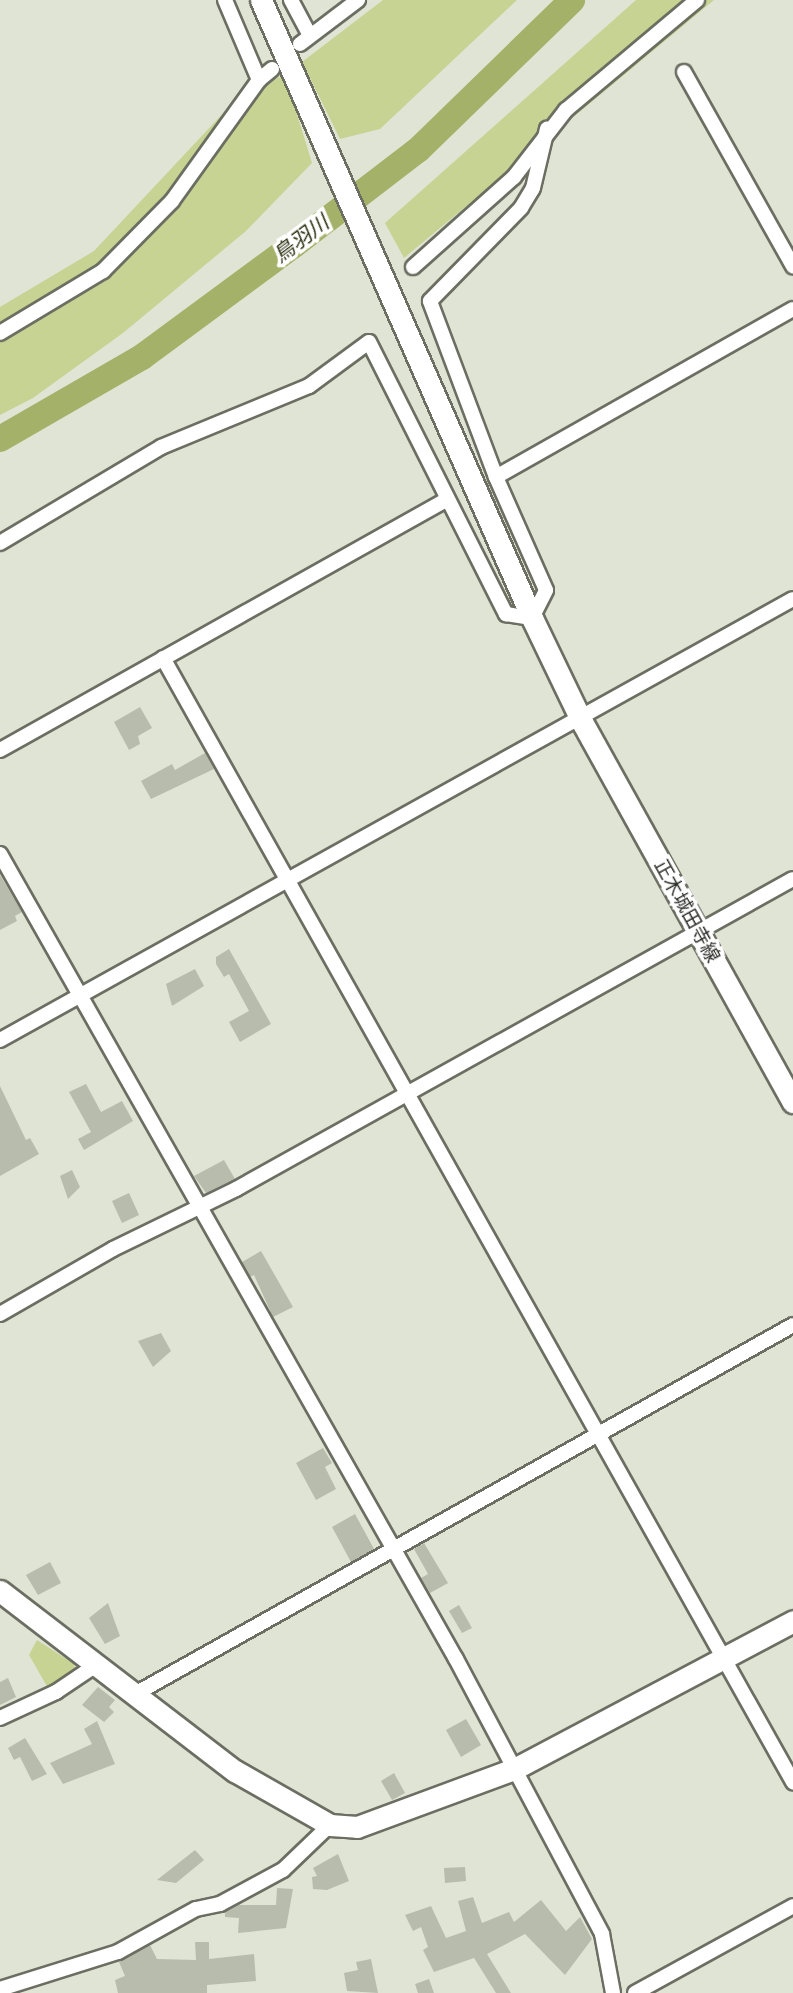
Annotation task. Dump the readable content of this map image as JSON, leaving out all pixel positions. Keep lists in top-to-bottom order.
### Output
{
  "streets": {
    "street": ["正木城田寺線"]
  },
  "water": ["鳥羽川"]
}
